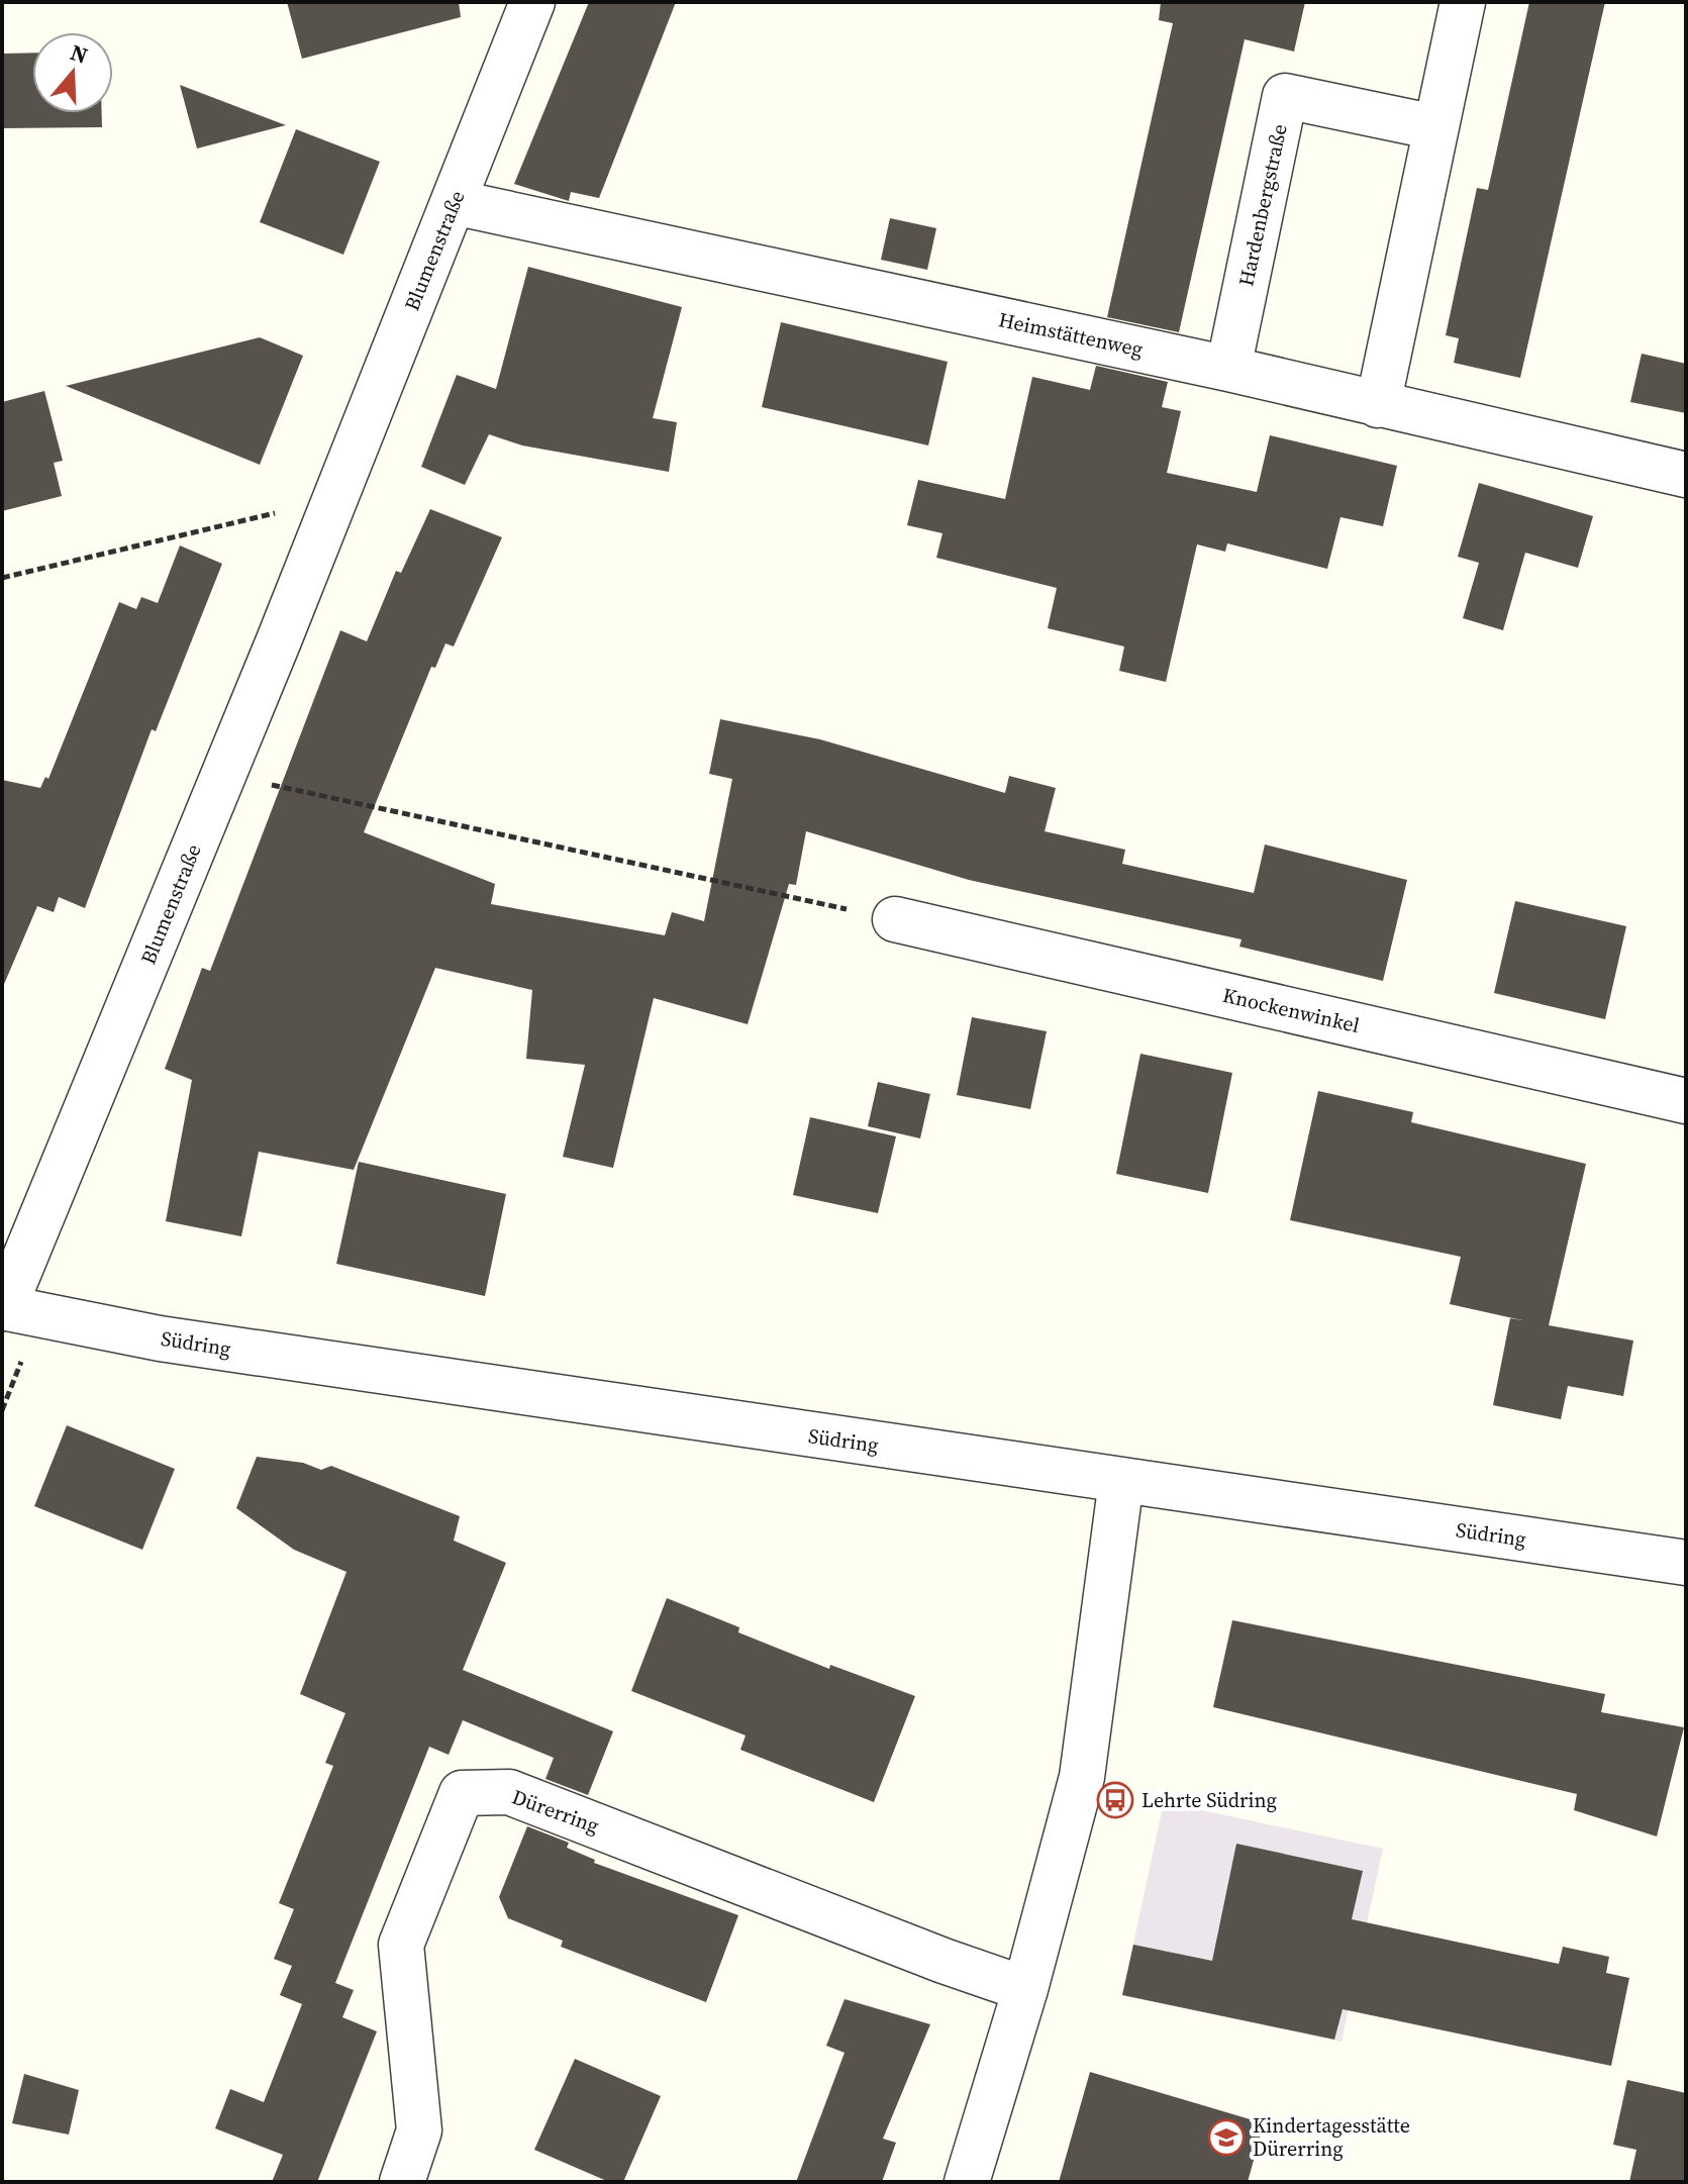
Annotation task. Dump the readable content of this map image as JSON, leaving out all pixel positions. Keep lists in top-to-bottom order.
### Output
{
  "streets": {
    "street": [
      "Hardenbergstraße",
      "Blumenstraße",
      "Heimstättenweg",
      "Knockenwinkel",
      "Südring",
      "Dürerring"
    ]
  },
  "crossings": [
    ["Hardenbergstraße", "Heimstättenweg"],
    ["Blumenstraße", "Heimstättenweg"],
    ["Blumenstraße", "Südring"]
  ],
  "places": {
    "bus stop": ["Lehrte Südring"],
    "school or university": ["Kindertagesstätte Dürerring"]
  },
  "north": "top"
}
